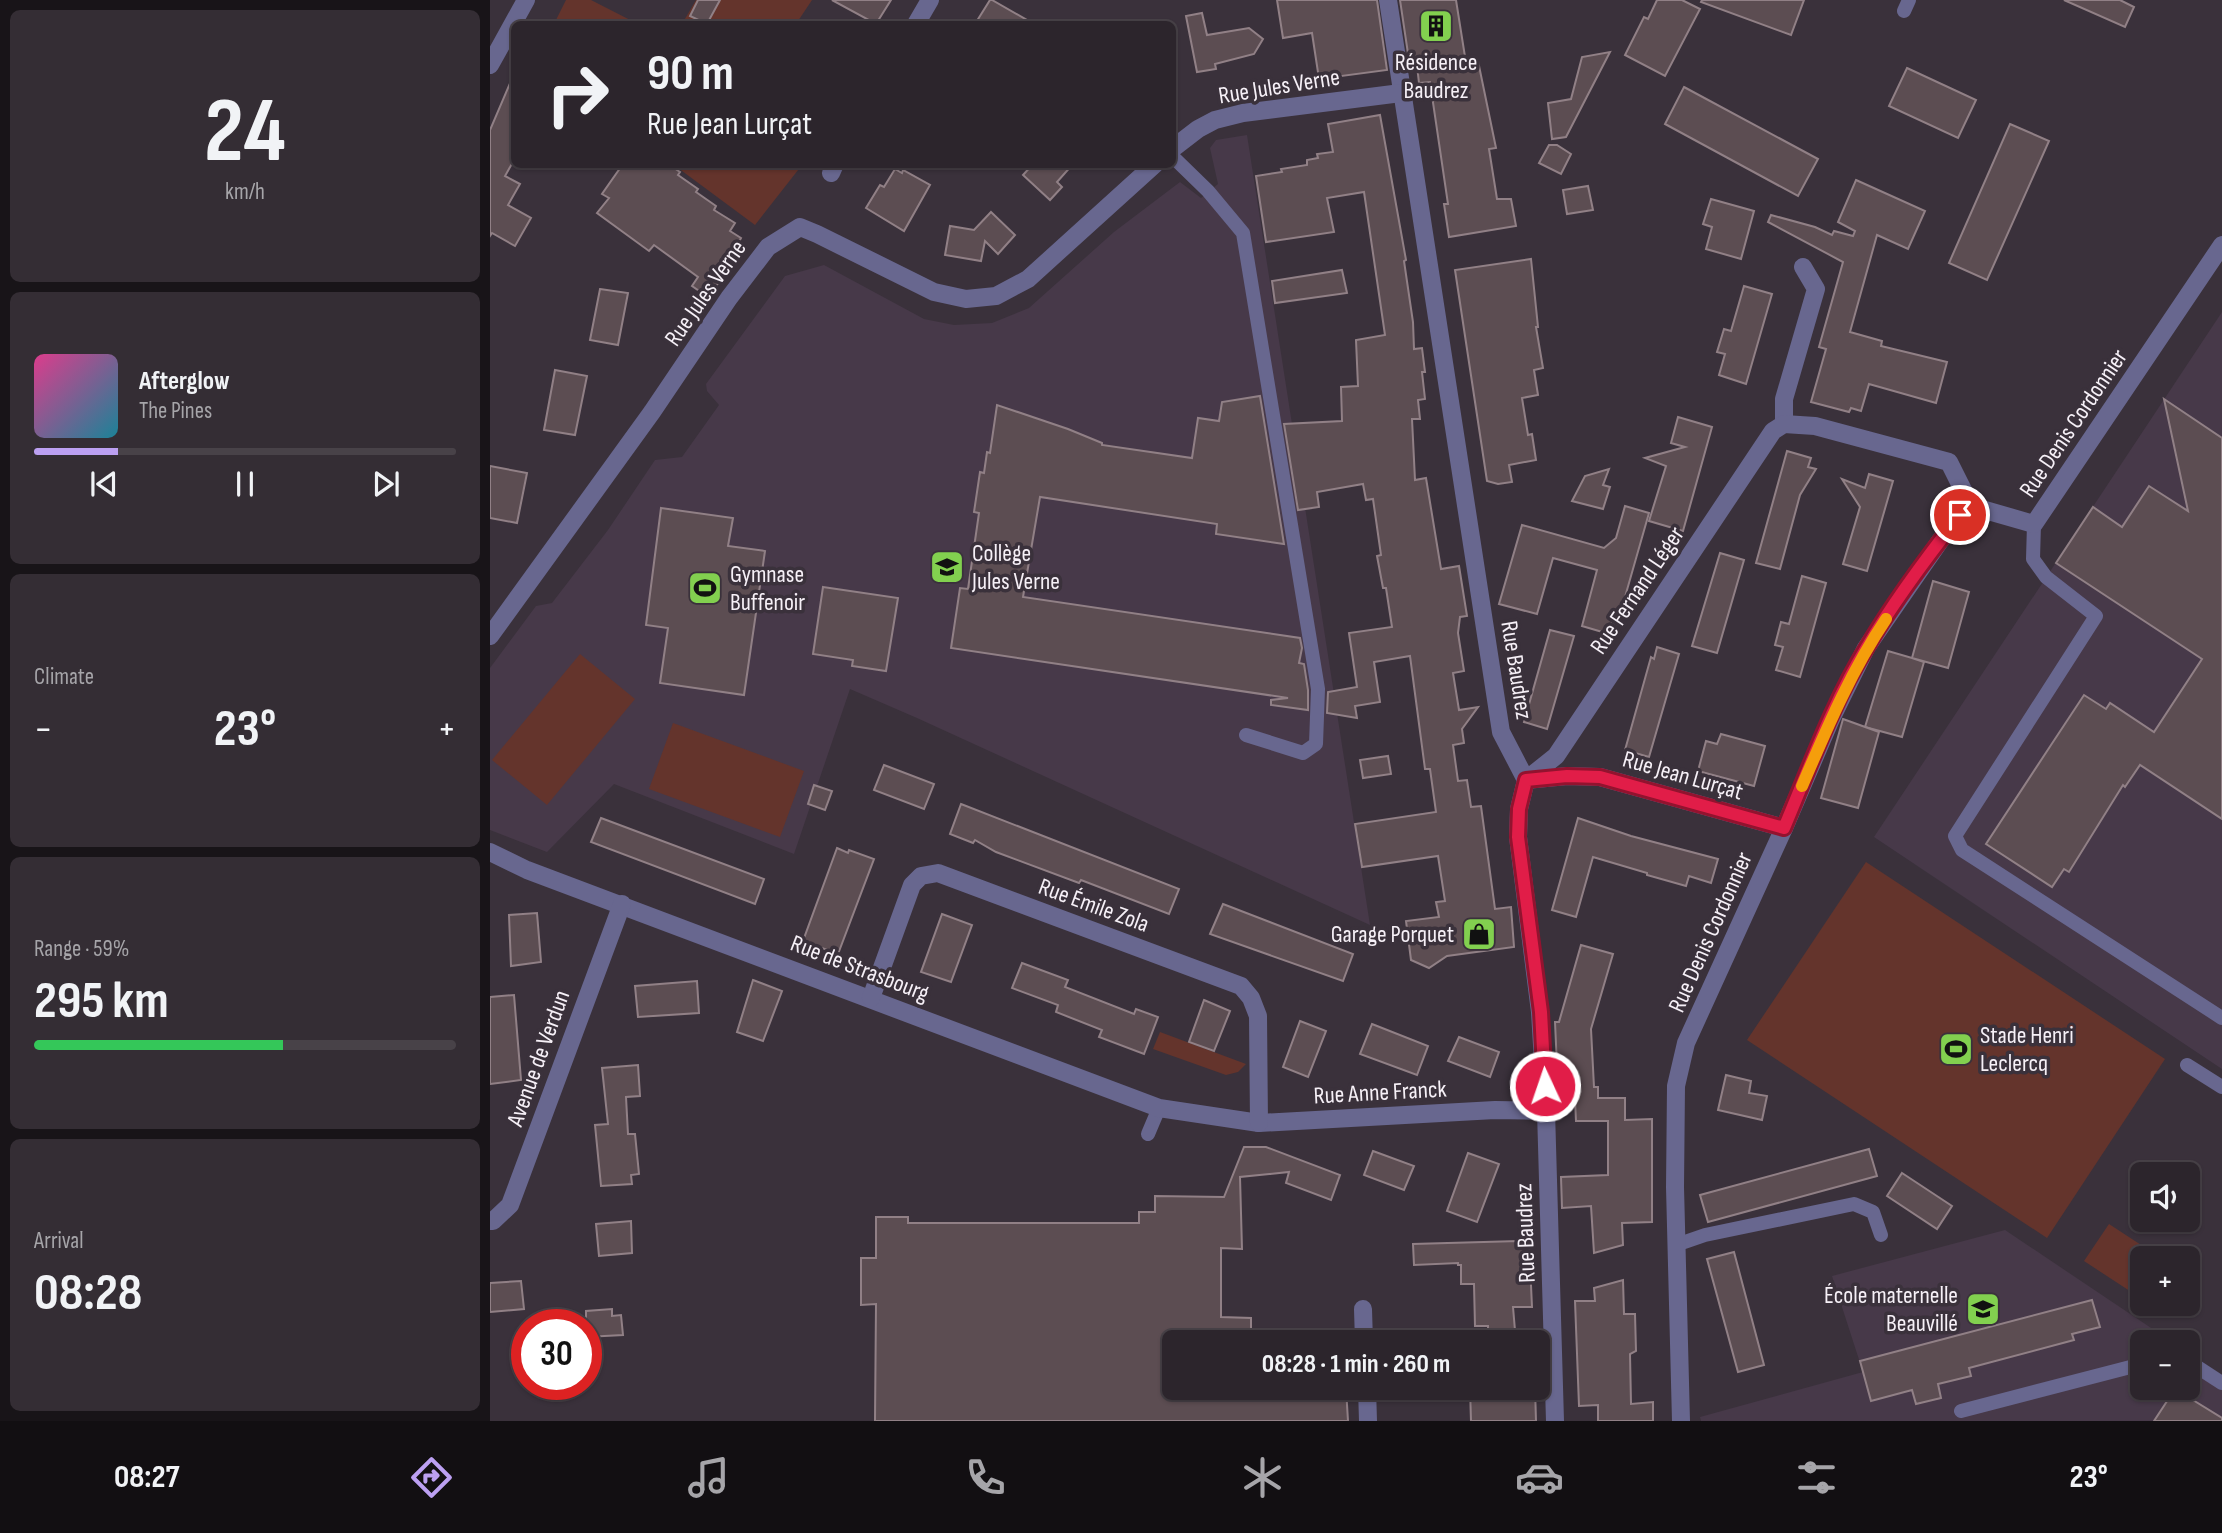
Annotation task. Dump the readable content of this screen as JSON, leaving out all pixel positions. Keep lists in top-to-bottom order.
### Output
{
  "streets": {
    "street": [
      "Rue Jules Verne",
      "Rue Denis Cordonnier",
      "Rue Fernand Léger",
      "Rue Baudrez",
      "Rue Jean Lurçat",
      "Rue Émile Zola",
      "Rue de Strasbourg",
      "Avenue de Verdun",
      "Rue Anne Franck"
    ]
  },
  "crossings": [
    ["Rue Jules Verne", "Rue Baudrez"],
    ["Rue Denis Cordonnier", "Rue Jean Lurçat"],
    ["Rue Fernand Léger", "Rue Baudrez"],
    ["Rue Fernand Léger", "Rue Jean Lurçat"],
    ["Rue Baudrez", "Rue Jean Lurçat"],
    ["Rue Baudrez", "Rue Anne Franck"],
    ["Rue Émile Zola", "Rue de Strasbourg"],
    ["Rue Émile Zola", "Rue Anne Franck"],
    ["Rue de Strasbourg", "Avenue de Verdun"],
    ["Rue de Strasbourg", "Rue Anne Franck"]
  ],
  "places": {
    "building": ["Résidence Baudrez"],
    "school or university": ["Collège Jules Verne", "École maternelle Beauvillé"],
    "sports": ["Gymnase Buffenoir", "Stade Henri Leclercq"],
    "shop": ["Garage Porquet"]
  },
  "page": {
    "tile": [
      ["24", "km/h"],
      "Climate",
      ["Range · 59%", "295 km"],
      ["Arrival", "08:28"]
    ],
    "turn": ["90 m", "Rue Jean Lurçat"],
    "song": ["Afterglow", "The Pines"],
    "heat": ["−", "23°", "+"],
    "map_buttons": ["+", "−"],
    "limit": "30",
    "trip": "08:28 · 1 min · 260 m",
    "tabs": ["08:27", "23°"]
  }
}
